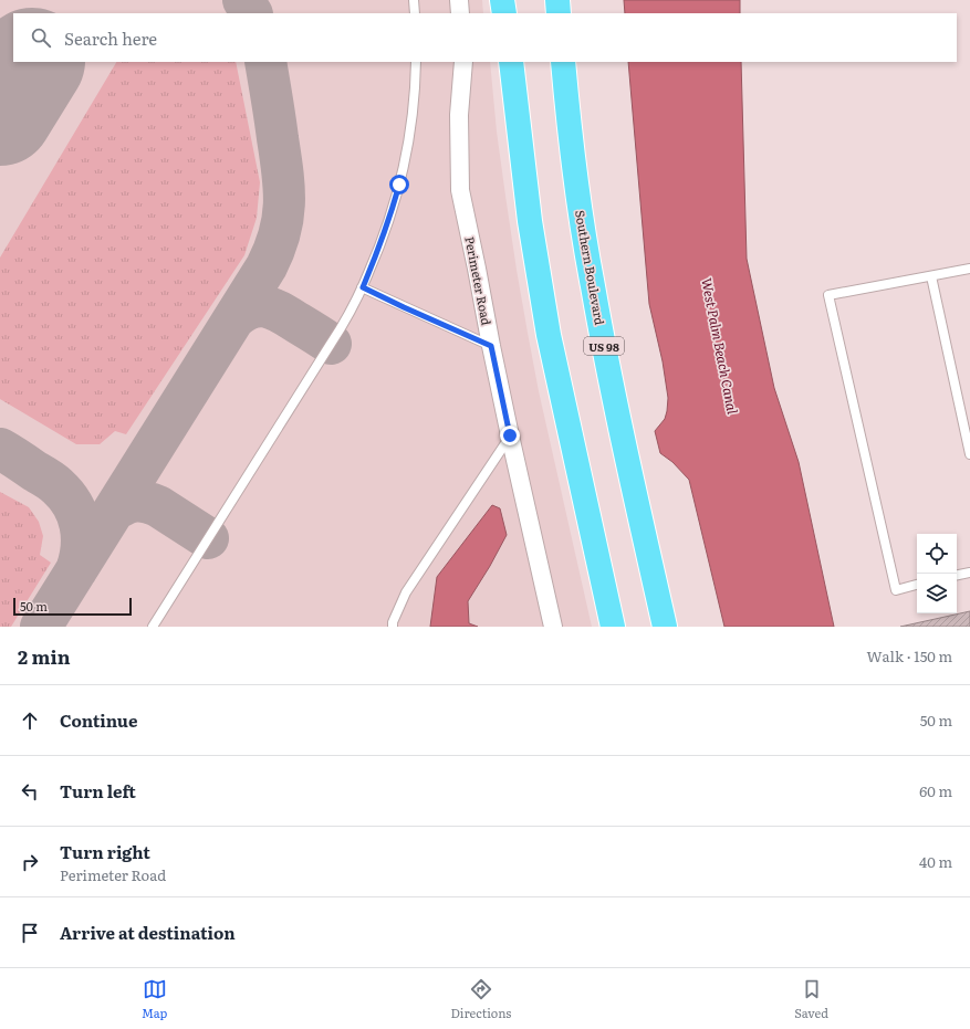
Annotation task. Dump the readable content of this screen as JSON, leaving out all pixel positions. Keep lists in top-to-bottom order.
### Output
{
  "streets": {
    "highway": ["Southern Boulevard", "US 98"],
    "street": ["Perimeter Road"]
  },
  "water": ["West Palm Beach Canal"],
  "scale_bar": "50 m",
  "page": {
    "search": "Search here",
    "scale": "50 m",
    "heading": ["2 min", "Walk · 150 m"],
    "list": [
      ["Continue", "50 m"],
      ["Turn left", "60 m"],
      ["Turn right", "Perimeter Road", "40 m"],
      "Arrive at destination"
    ],
    "nav": ["Map", "Directions", "Saved"]
  }
}
